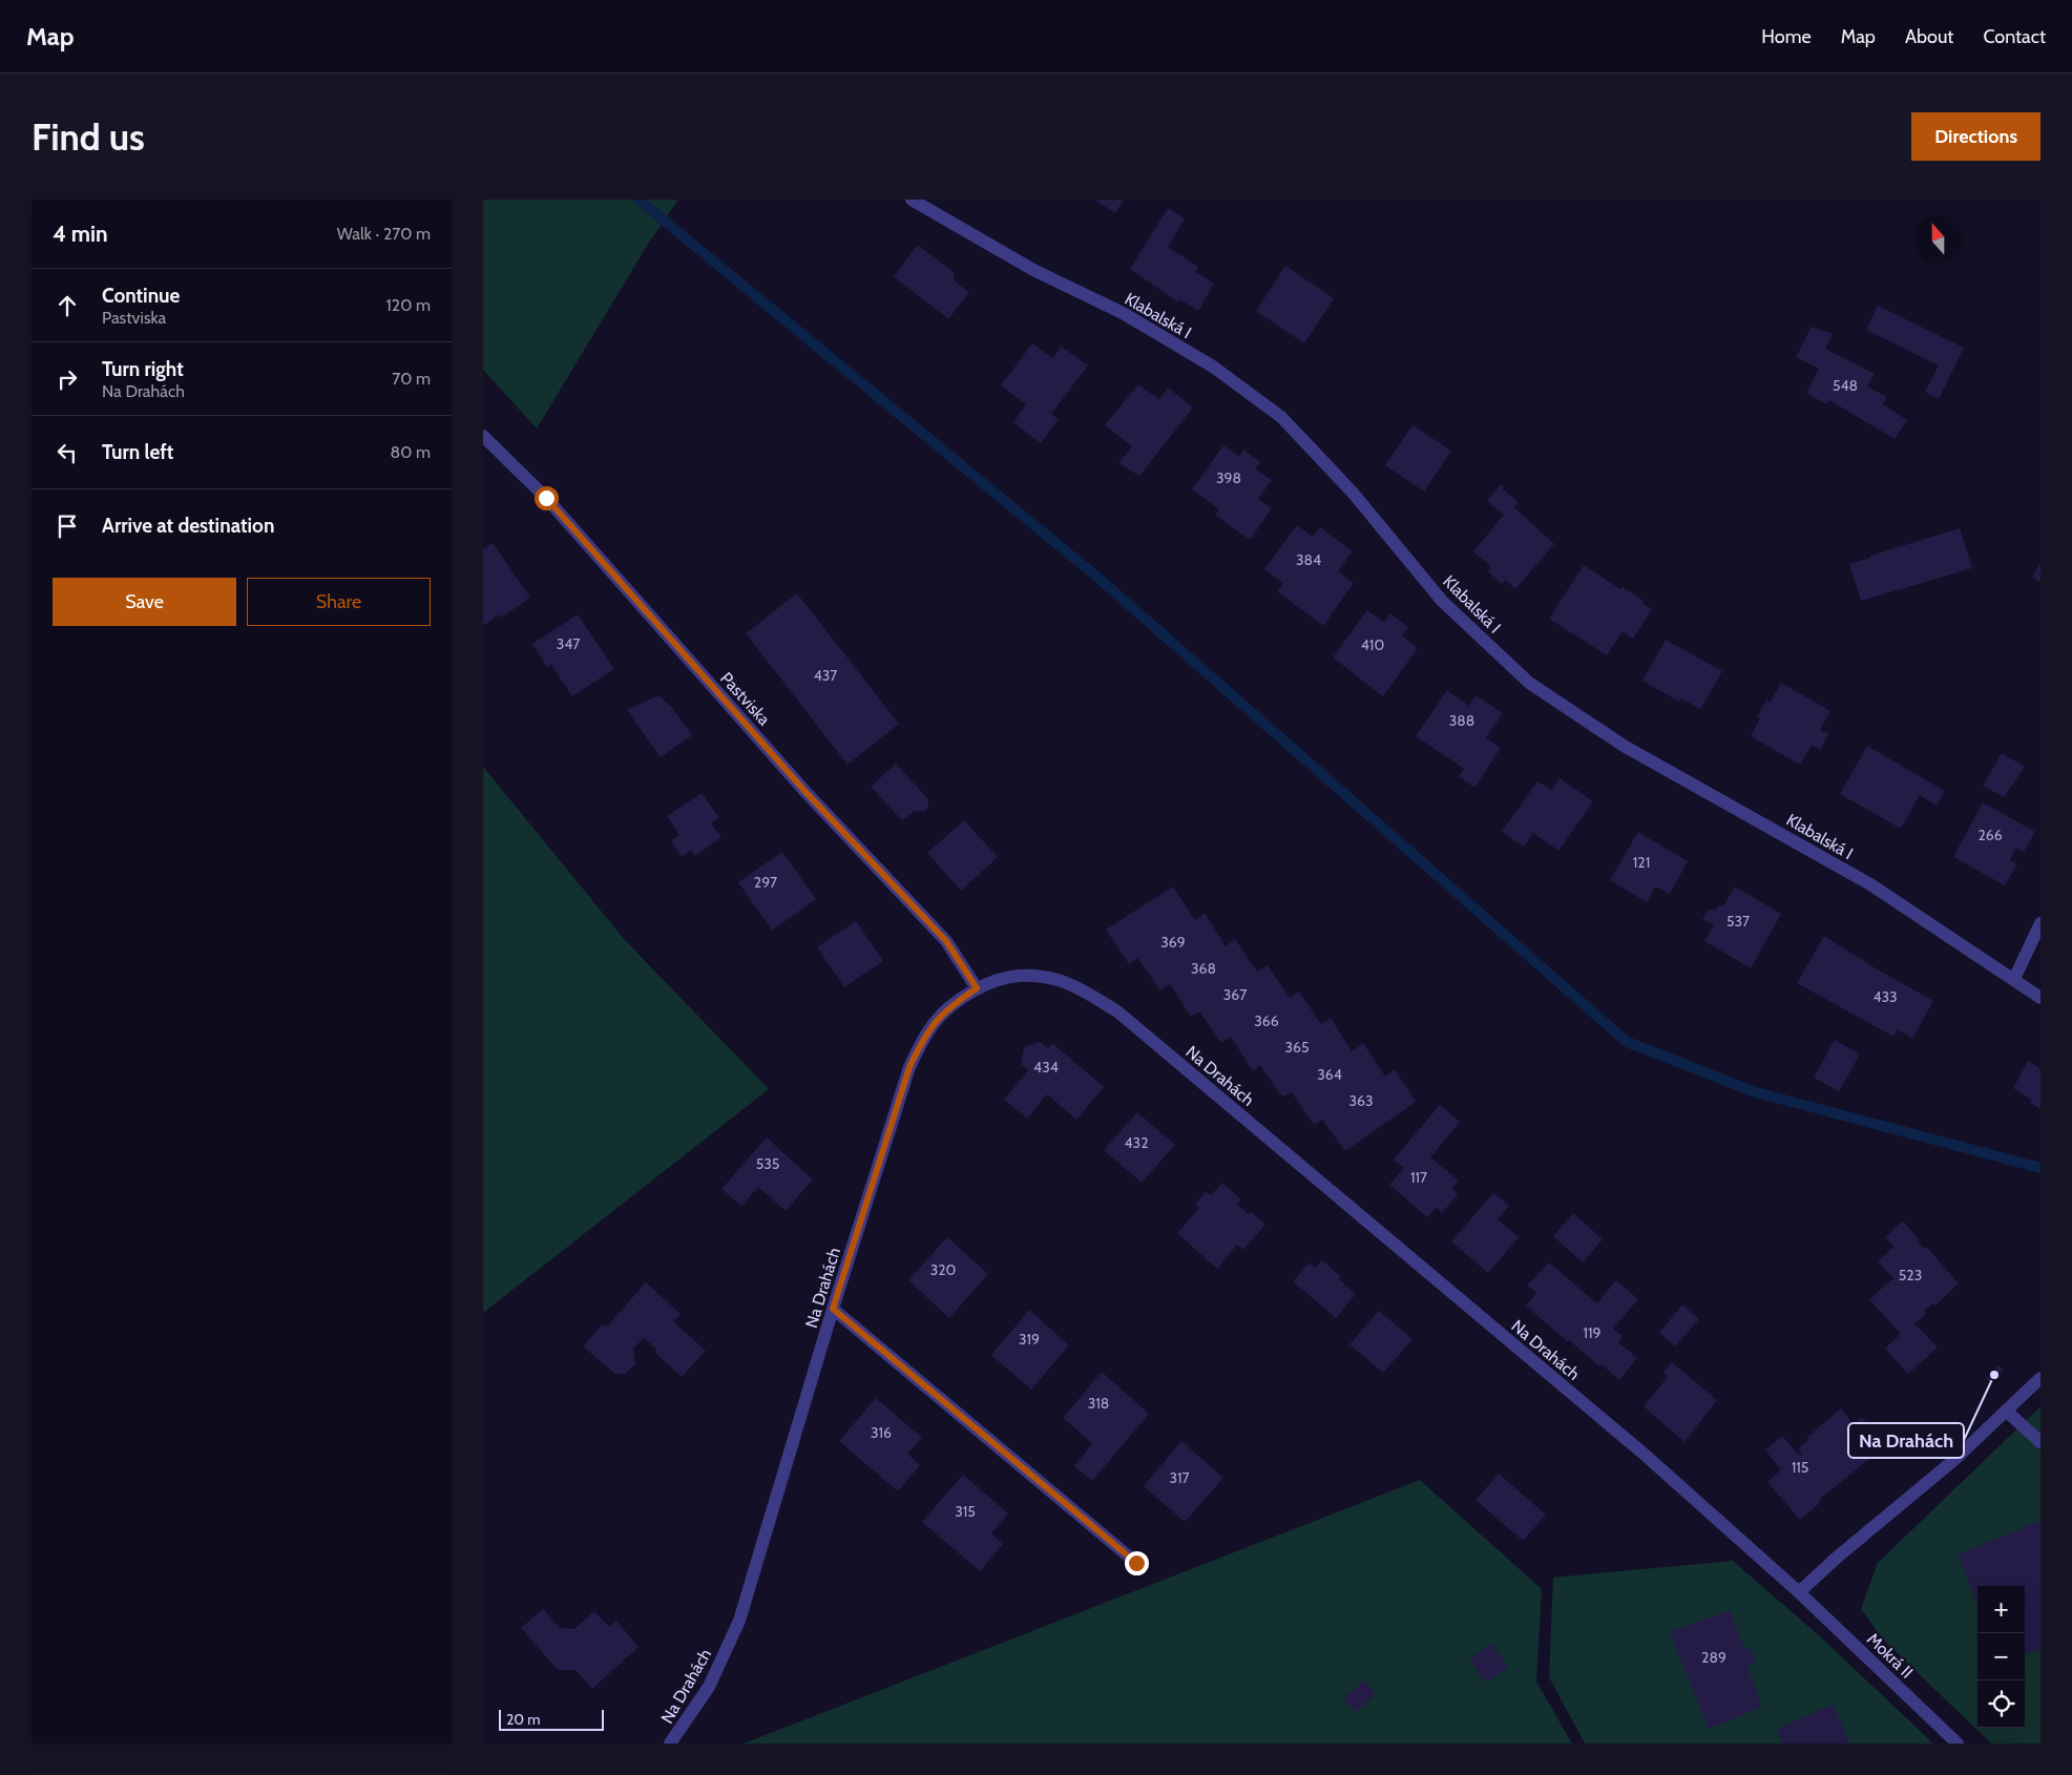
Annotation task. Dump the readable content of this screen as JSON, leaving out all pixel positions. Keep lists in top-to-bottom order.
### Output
{
  "streets": {
    "street": [
      "Klabalská I",
      "Pastviska",
      "Na Drahách",
      "Mokrá II"
    ]
  },
  "crossings": [
    ["Pastviska", "Na Drahách"],
    ["Na Drahách", "Mokrá II"]
  ],
  "places": ["Na Drahách"],
  "house_numbers": [
    "548",
    "398",
    "384",
    "347",
    "410",
    "437",
    "388",
    "266",
    "121",
    "297",
    "537",
    "369",
    "368",
    "367",
    "433",
    "366",
    "365",
    "434",
    "364",
    "363",
    "432",
    "535",
    "117",
    "320",
    "523",
    "119",
    "319",
    "318",
    "316",
    "115",
    "317",
    "315",
    "289"
  ],
  "scale_bar": "20 m",
  "north": "top",
  "page": {
    "header": "Map",
    "nav": [
      "Home",
      "Map",
      "About",
      "Contact"
    ],
    "buttons": [
      "Directions",
      ["Save", "Share"]
    ],
    "title": "Find us",
    "heading": ["4 min", "Walk · 270 m"],
    "list": [
      ["Continue", "Pastviska", "120 m"],
      ["Turn right", "Na Drahách", "70 m"],
      ["Turn left", "80 m"],
      "Arrive at destination"
    ],
    "map_buttons": ["+", "−"],
    "scale": "20 m"
  }
}
